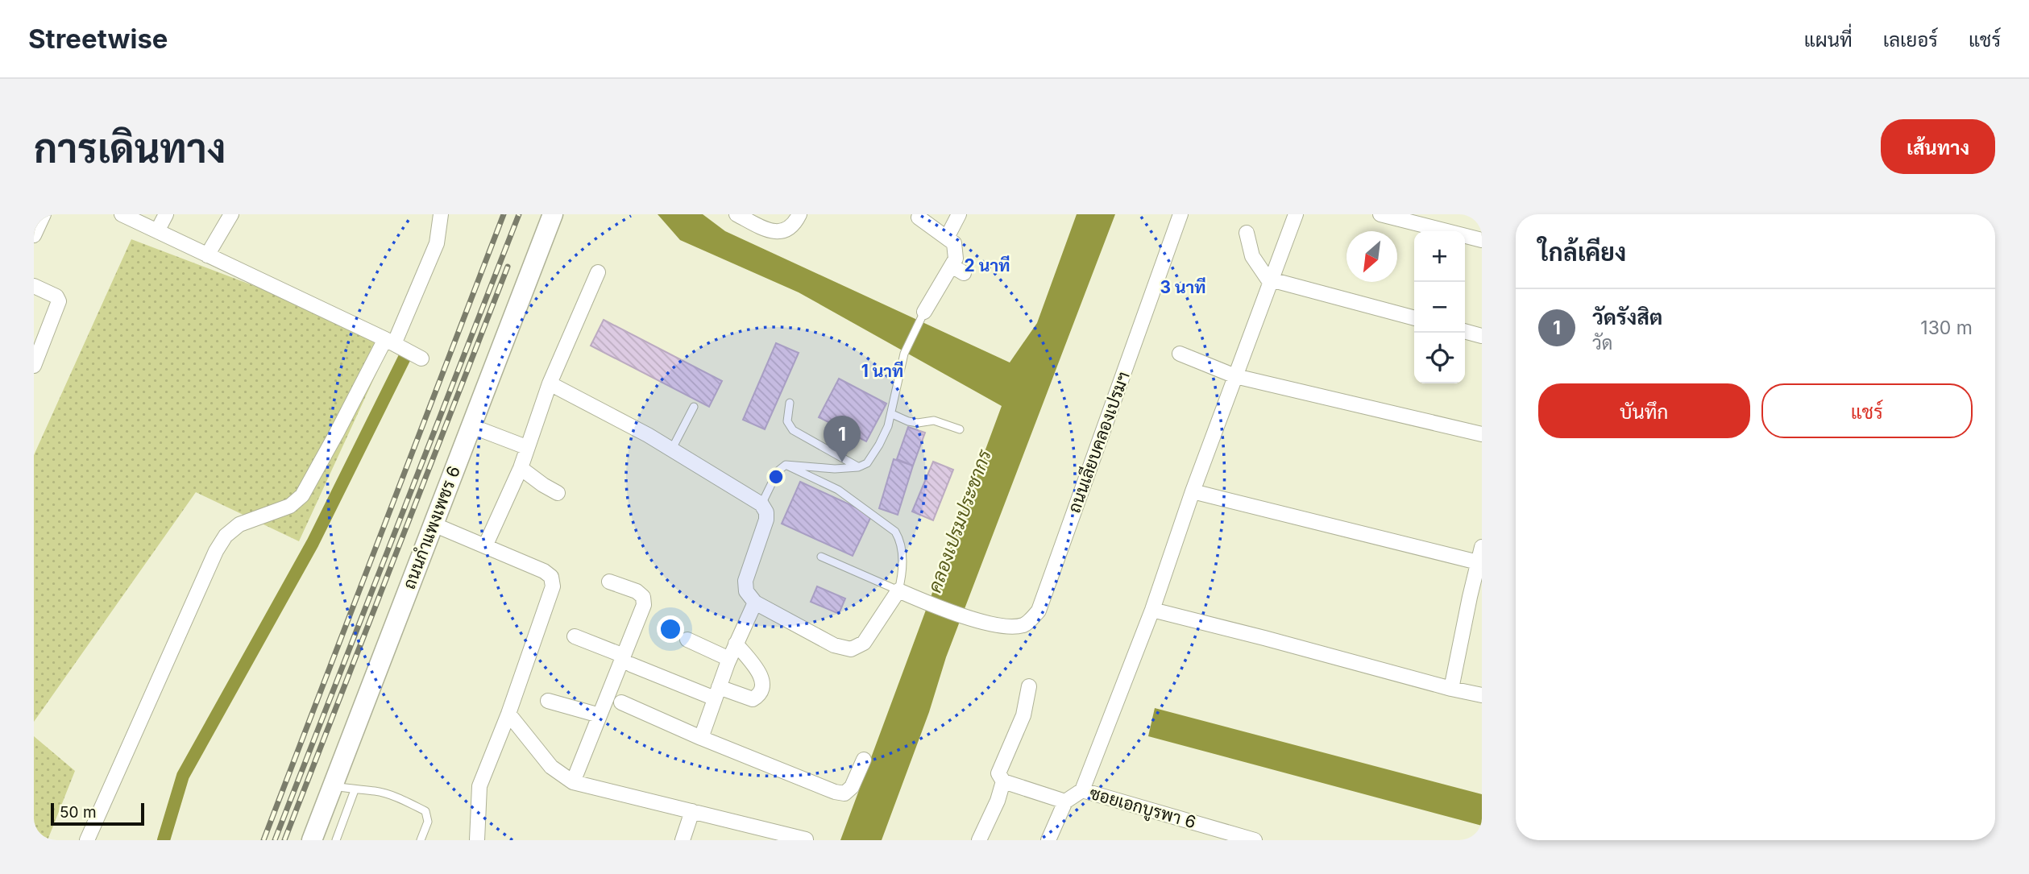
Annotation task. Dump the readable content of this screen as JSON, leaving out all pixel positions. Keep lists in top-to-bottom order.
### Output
{
  "streets": {
    "main road": ["ถนนกำแพงเพชร 6"],
    "street": ["ถนนเลียบคลองเปรมฯ", "ซอยเอกบูรพา 6"]
  },
  "water": ["คลองเปรมประชากร"],
  "scale_bar": "50 m",
  "north": "bottom left",
  "page": {
    "header": "Streetwise",
    "nav": ["แผนที่", "เลเยอร์", "แชร์"],
    "buttons": [
      "เส้นทาง",
      ["บันทึก", "แชร์"]
    ],
    "title": "การเดินทาง",
    "heading": "ใกล้เคียง",
    "map_buttons": ["+", "−"],
    "list": [
      {
        "mark": "1",
        "name": "วัดรังสิต",
        "note": "วัด",
        "value": "130 m"
      }
    ],
    "pins": "1",
    "scale": "50 m"
  },
  "rings": ["2 นาที", "3 นาที", "1 นาที"]
}
